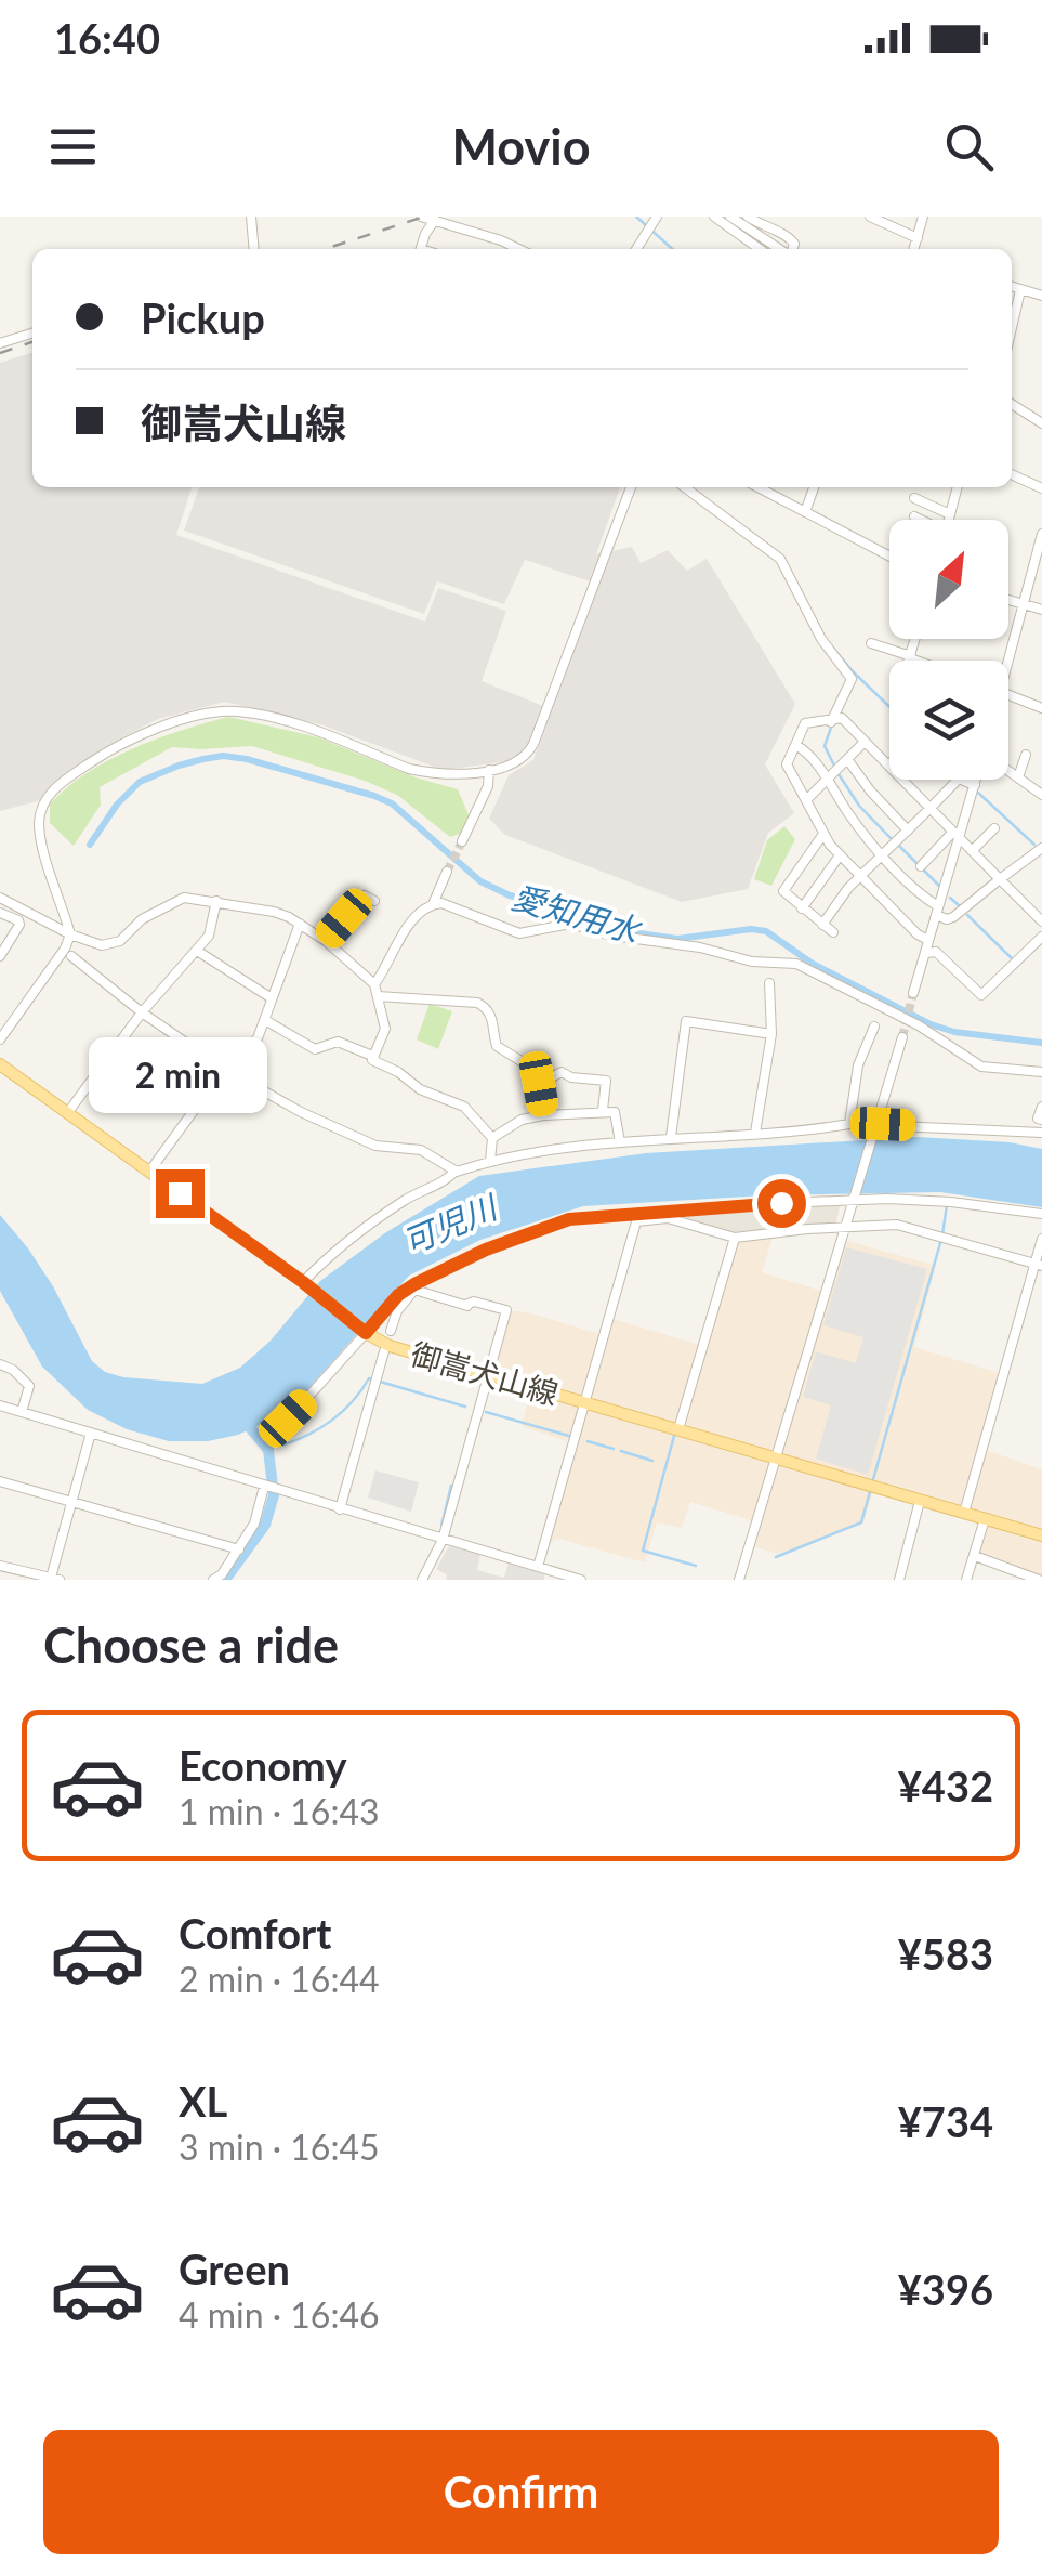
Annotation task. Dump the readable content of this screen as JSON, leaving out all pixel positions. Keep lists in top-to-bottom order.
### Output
{
  "streets": {
    "main road": ["御嵩犬山線"]
  },
  "water": ["愛知用水", "可児川"],
  "north": "top right",
  "page": {
    "status": "16:40",
    "header": "Movio",
    "banner": ["Pickup", "御嵩犬山線"],
    "bubble": "2 min",
    "heading": "Choose a ride",
    "list": [
      {
        "name": "Economy",
        "note": "1 min · 16:43",
        "value": "¥432"
      },
      {
        "name": "Comfort",
        "note": "2 min · 16:44",
        "value": "¥583"
      },
      {
        "name": "XL",
        "note": "3 min · 16:45",
        "value": "¥734"
      },
      {
        "name": "Green",
        "note": "4 min · 16:46",
        "value": "¥396"
      }
    ],
    "buttons": "Confirm"
  }
}
